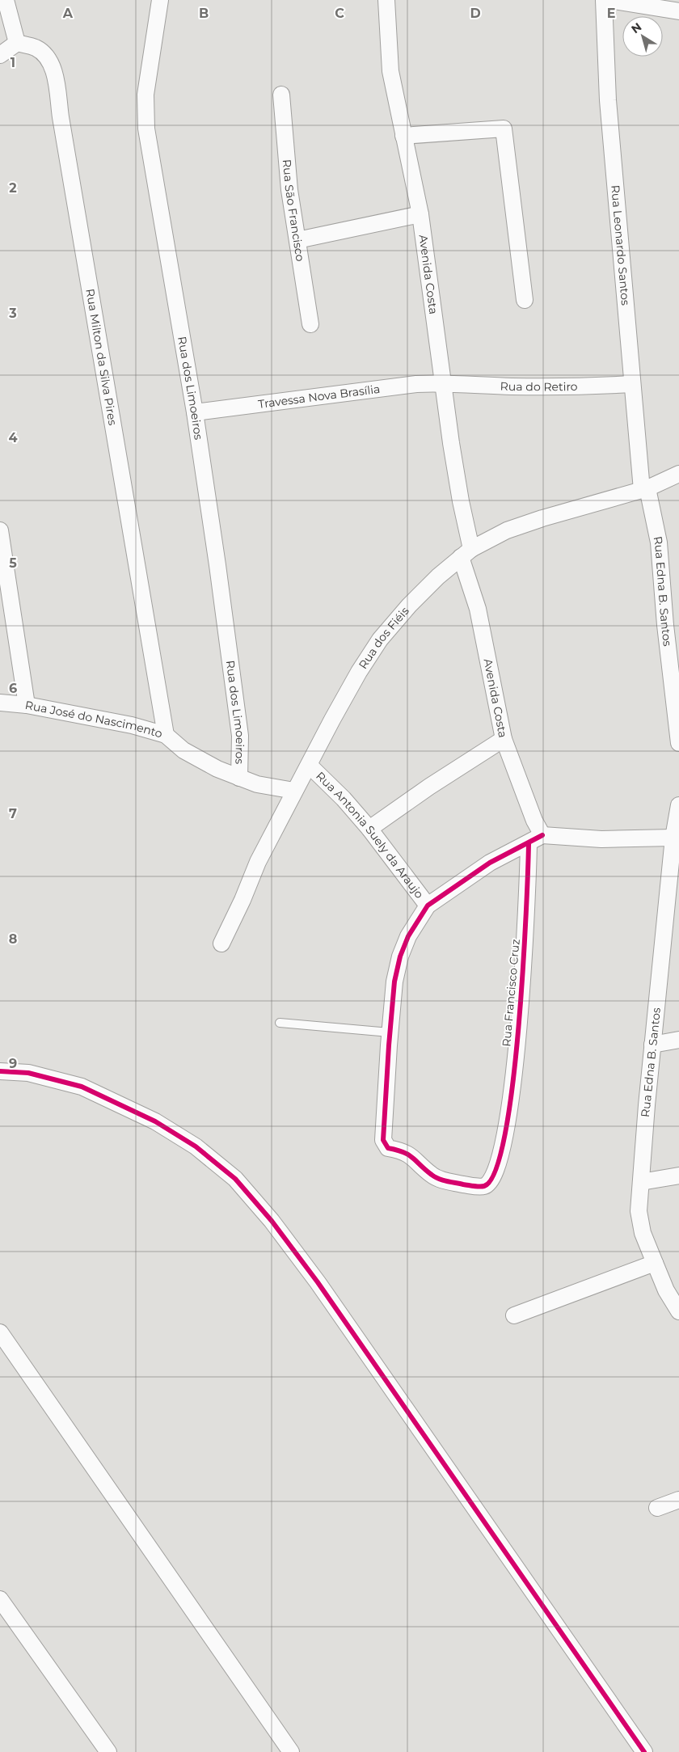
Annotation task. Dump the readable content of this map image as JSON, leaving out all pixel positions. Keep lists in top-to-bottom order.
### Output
{
  "streets": {
    "street": [
      "Rua São Francisco",
      "Rua Leonardo Santos",
      "Avenida Costa",
      "Rua Milton da Silva Pires",
      "Rua do Retiro",
      "Rua dos Limoeiros",
      "Travessa Nova Brasília",
      "Rua Edna B. Santos",
      "Rua dos Fiéis",
      "Rua José do Nascimento",
      "Rua Antonia Suely da Araujo",
      "Rua Francisco Cruz"
    ]
  },
  "crossings": [
    ["Rua Leonardo Santos", "Rua do Retiro"],
    ["Rua Leonardo Santos", "Rua Edna B. Santos"],
    ["Rua Leonardo Santos", "Rua dos Fiéis"],
    ["Avenida Costa", "Rua do Retiro"],
    ["Avenida Costa", "Travessa Nova Brasília"],
    ["Avenida Costa", "Rua dos Fiéis"],
    ["Rua Milton da Silva Pires", "Rua José do Nascimento"],
    ["Rua do Retiro", "Travessa Nova Brasília"],
    ["Rua dos Limoeiros", "Travessa Nova Brasília"],
    ["Rua dos Limoeiros", "Rua José do Nascimento"],
    ["Rua Edna B. Santos", "Rua dos Fiéis"],
    ["Rua dos Fiéis", "Rua José do Nascimento"],
    ["Rua dos Fiéis", "Rua Antonia Suely da Araujo"]
  ],
  "north": "top left",
  "grid": {
    "columns": [
      "A",
      "B",
      "C",
      "D",
      "E"
    ],
    "rows": [
      "1",
      "2",
      "3",
      "4",
      "5",
      "6",
      "7",
      "8",
      "9"
    ]
  }
}
